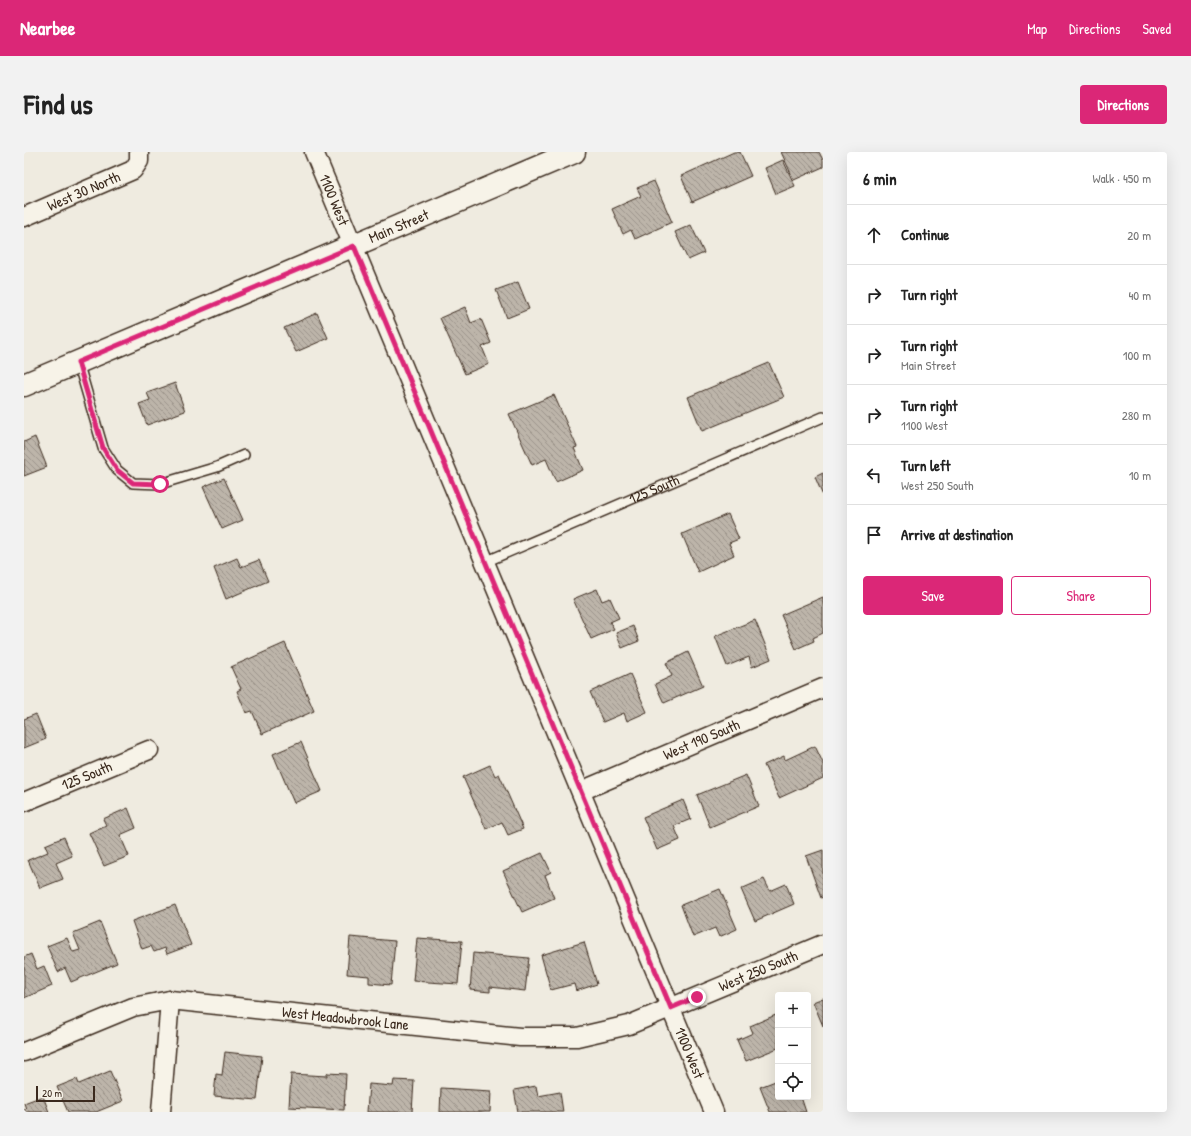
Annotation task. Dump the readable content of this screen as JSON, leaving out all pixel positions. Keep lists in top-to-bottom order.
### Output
{
  "streets": {
    "main road": ["Main Street"],
    "street": [
      "West 30 North",
      "1100 West",
      "125 South",
      "West 190 South",
      "West 250 South",
      "West Meadowbrook Lane"
    ]
  },
  "crossings": [
    ["1100 West", "Main Street"],
    ["1100 West", "125 South"],
    ["1100 West", "West 190 South"],
    ["1100 West", "West 250 South"],
    ["1100 West", "West Meadowbrook Lane"],
    ["West 250 South", "West Meadowbrook Lane"]
  ],
  "scale_bar": "20 m",
  "page": {
    "header": "Nearbee",
    "nav": ["Map", "Directions", "Saved"],
    "title": "Find us",
    "buttons": [
      "Directions",
      ["Save", "Share"]
    ],
    "heading": ["6 min", "Walk · 450 m"],
    "list": [
      ["Continue", "20 m"],
      ["Turn right", "40 m"],
      ["Turn right", "Main Street", "100 m"],
      ["Turn right", "1100 West", "280 m"],
      ["Turn left", "West 250 South", "10 m"],
      "Arrive at destination"
    ],
    "map_buttons": ["+", "−"],
    "scale": "20 m"
  }
}
